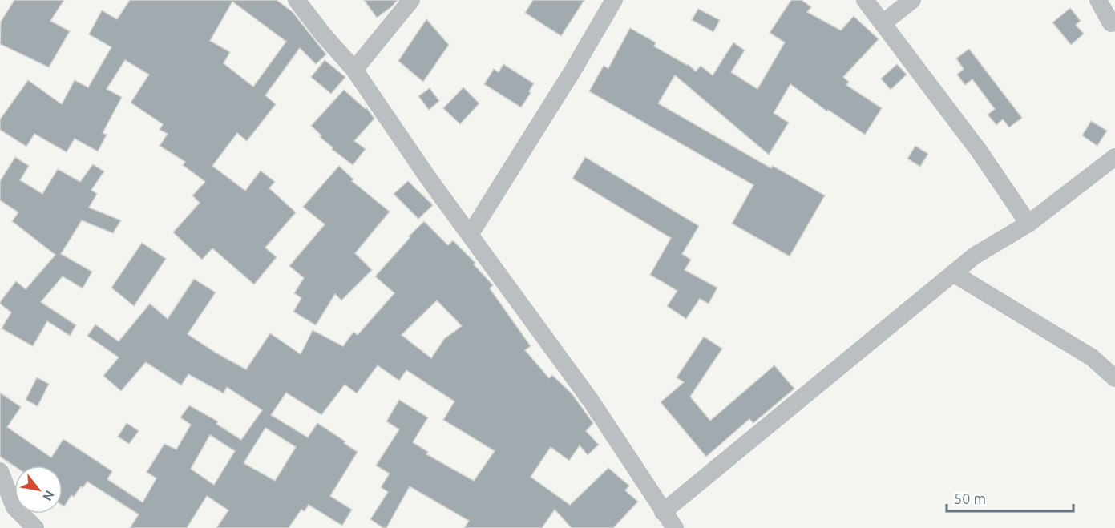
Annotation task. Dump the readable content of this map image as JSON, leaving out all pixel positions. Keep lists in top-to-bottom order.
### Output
{
  "scale_bar": "50 m",
  "north": "bottom right"
}
